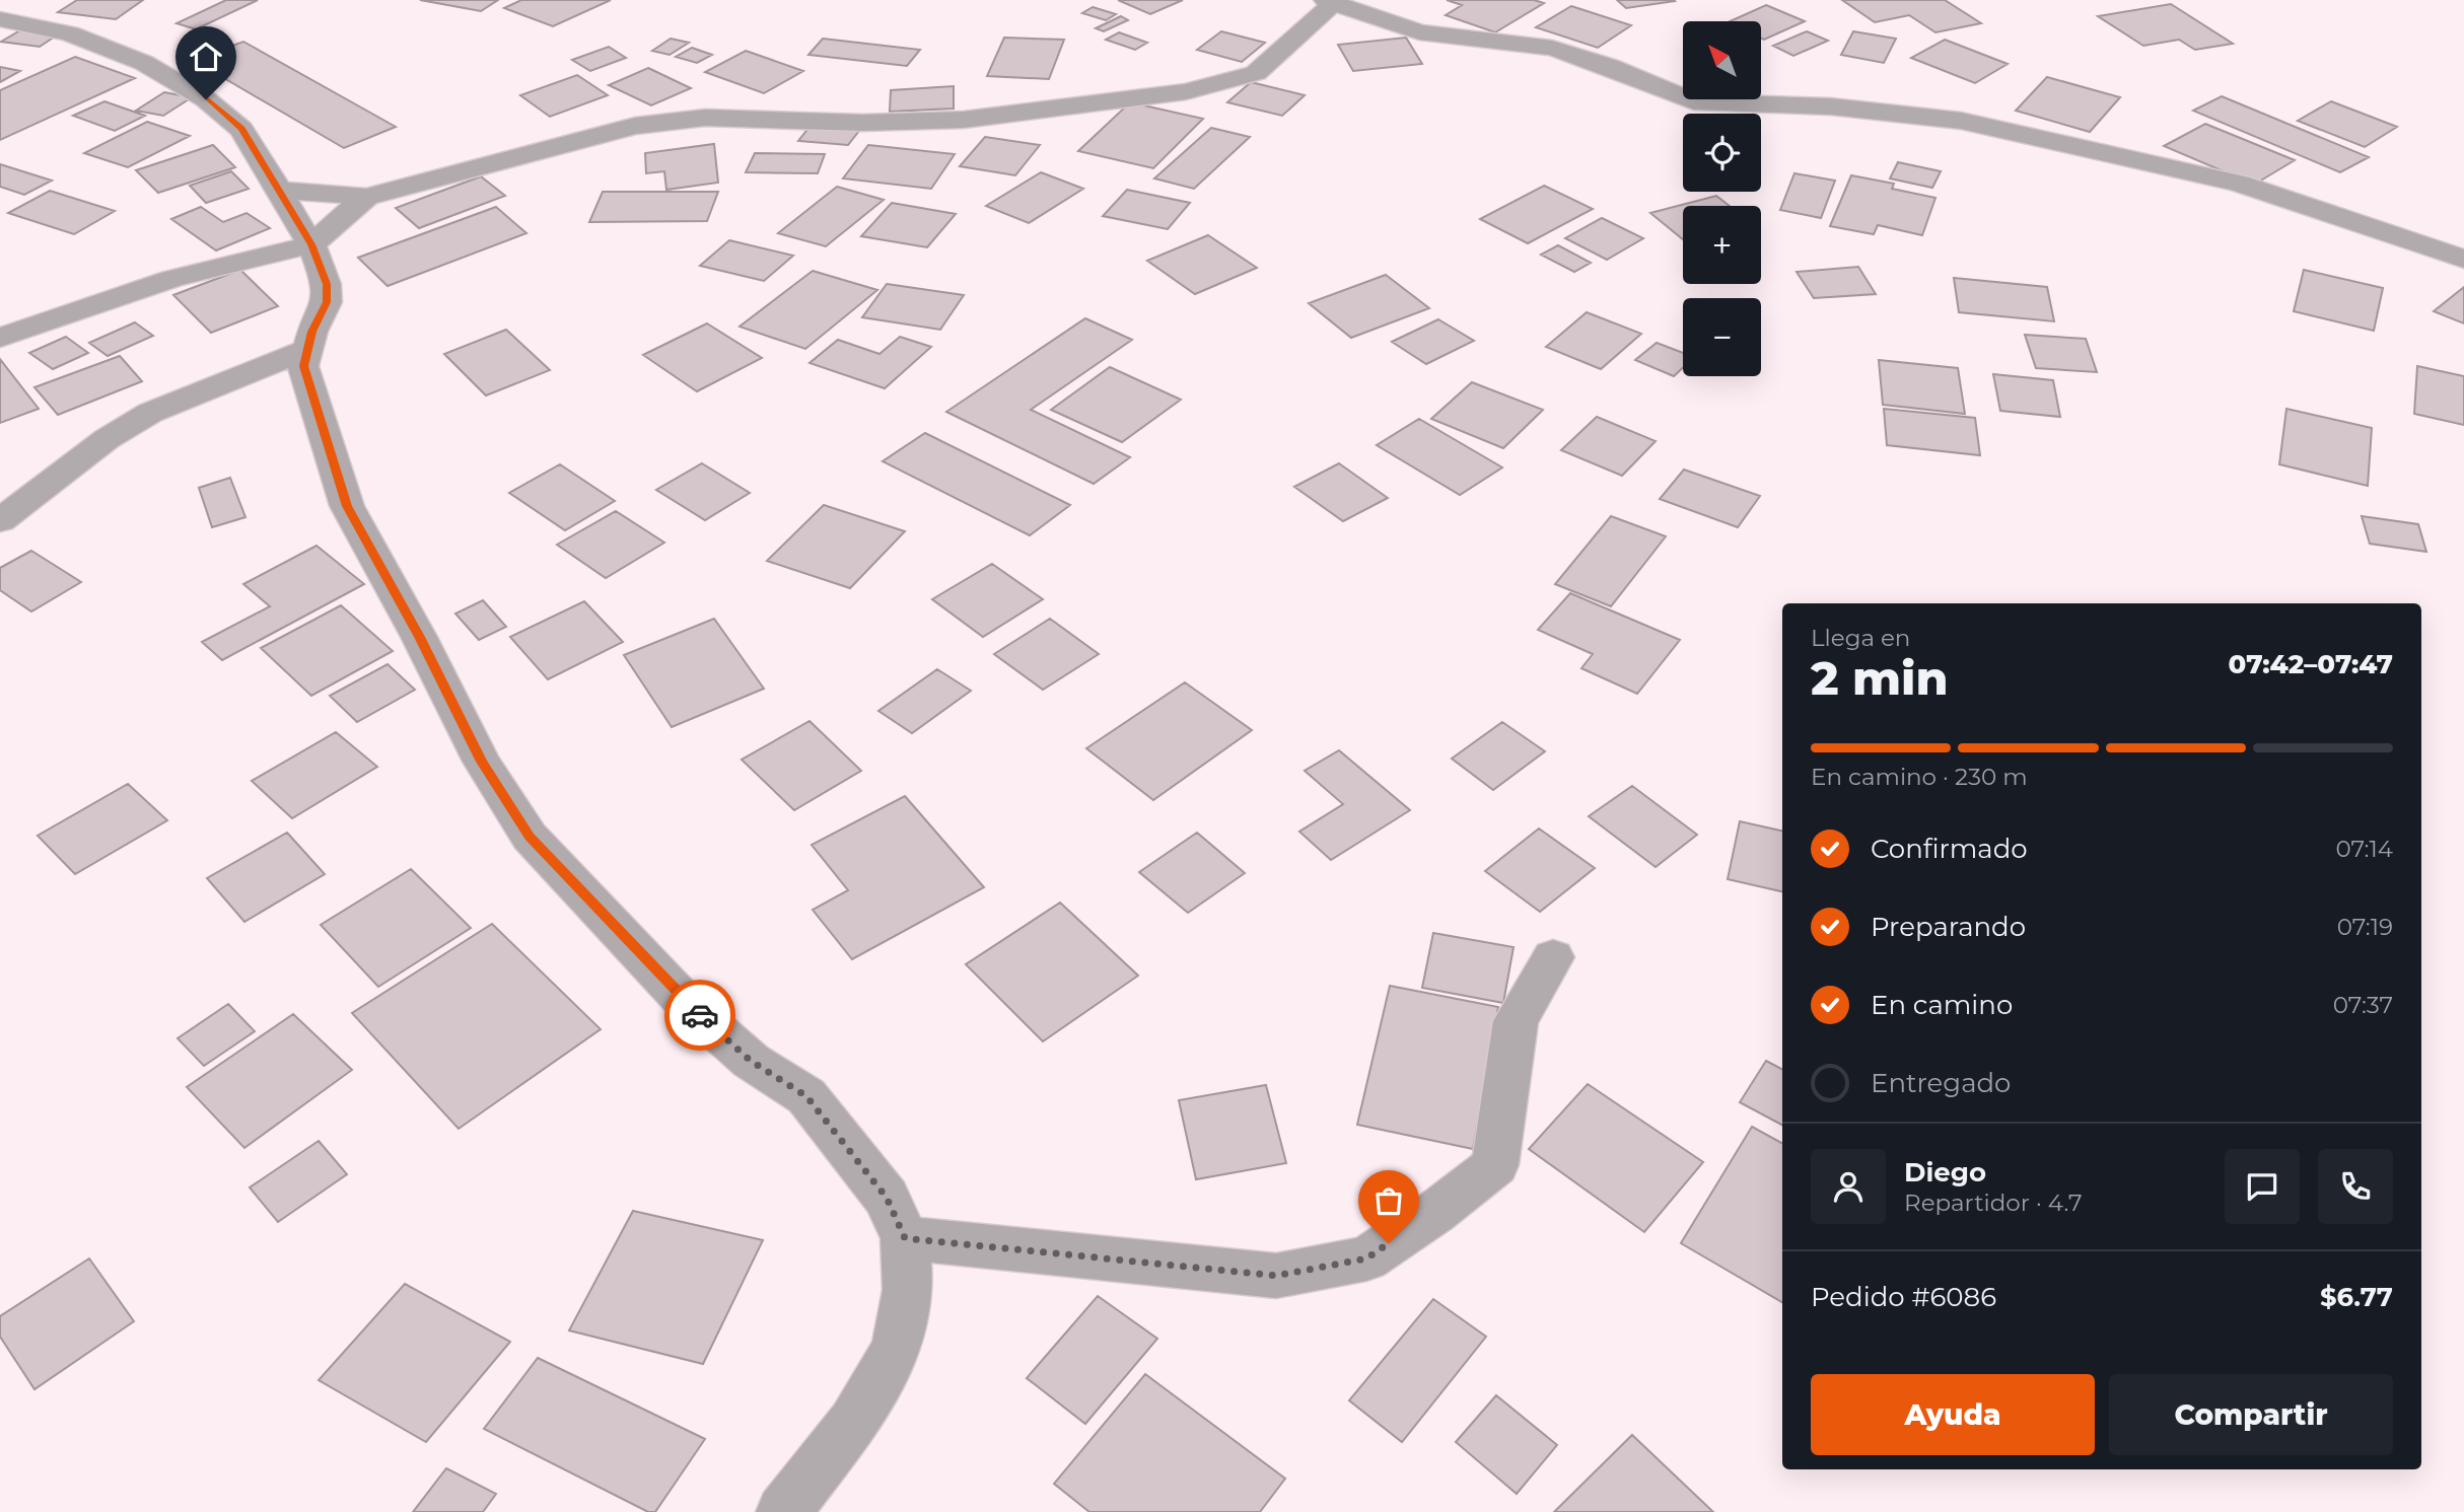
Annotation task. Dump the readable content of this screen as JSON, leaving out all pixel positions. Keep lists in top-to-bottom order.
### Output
{
  "north": "top left",
  "page": {
    "map_buttons": ["+", "−"],
    "heading": ["2 min", "Llega en", "07:42–07:47"],
    "panel": [
      "Diego",
      "Repartidor · 4.7",
      "Pedido #6086",
      "$6.77"
    ],
    "bar": "En camino · 230 m",
    "list": [
      ["Confirmado", "07:14"],
      ["Preparando", "07:19"],
      ["En camino", "07:37"],
      "Entregado"
    ],
    "buttons": ["Ayuda", "Compartir"]
  }
}
